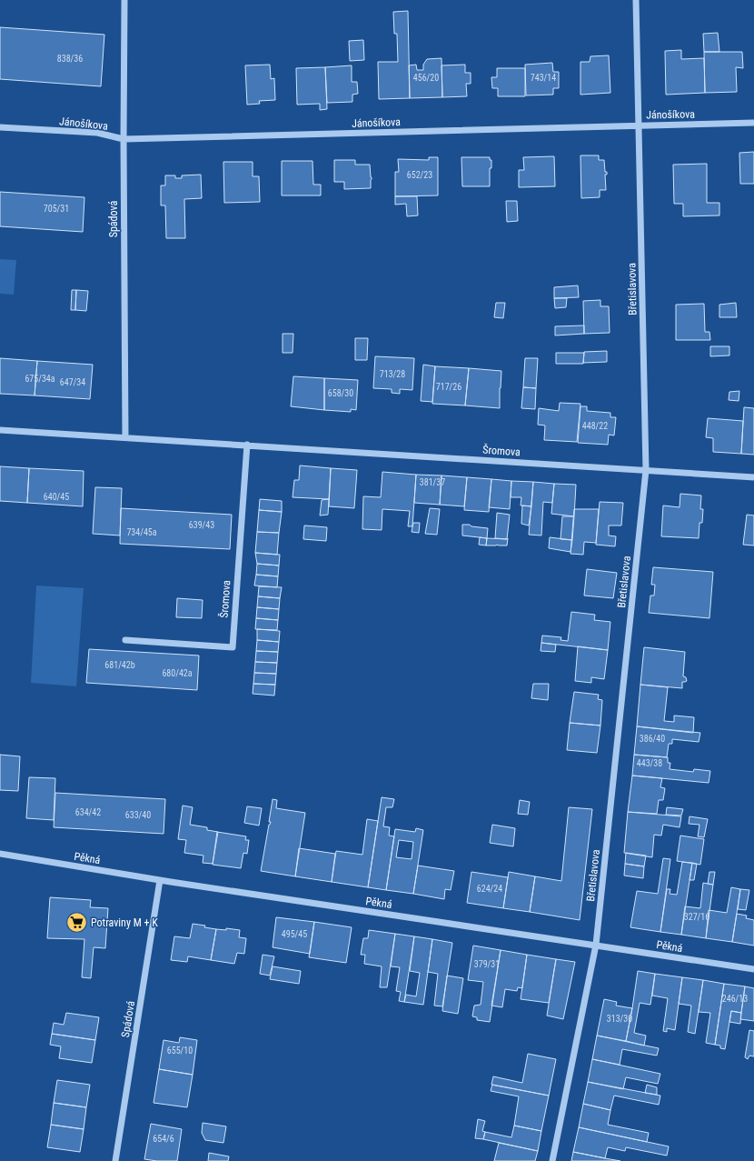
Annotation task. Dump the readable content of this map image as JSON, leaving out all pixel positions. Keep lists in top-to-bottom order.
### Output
{
  "streets": {
    "street": [
      "Jánošíkova",
      "Spádová",
      "Břetislavova",
      "Šromova",
      "Pěkná"
    ]
  },
  "crossings": [
    ["Jánošíkova", "Spádová"],
    ["Jánošíkova", "Břetislavova"],
    ["Spádová", "Šromova"],
    ["Spádová", "Pěkná"],
    ["Břetislavova", "Šromova"],
    ["Břetislavova", "Pěkná"]
  ],
  "places": {
    "supermarket": ["Potraviny M + K"]
  },
  "house_numbers": [
    "838/36",
    "456/20",
    "743/14",
    "652/23",
    "705/31",
    "713/28",
    "675/34a",
    "647/34",
    "717/26",
    "658/30",
    "448/22",
    "381/37",
    "640/45",
    "639/43",
    "734/45a",
    "681/42b",
    "680/42a",
    "386/40",
    "443/38",
    "634/42",
    "633/40",
    "624/24",
    "327/16",
    "495/45",
    "379/31",
    "246/13",
    "313/30",
    "655/10",
    "654/6"
  ]
}
